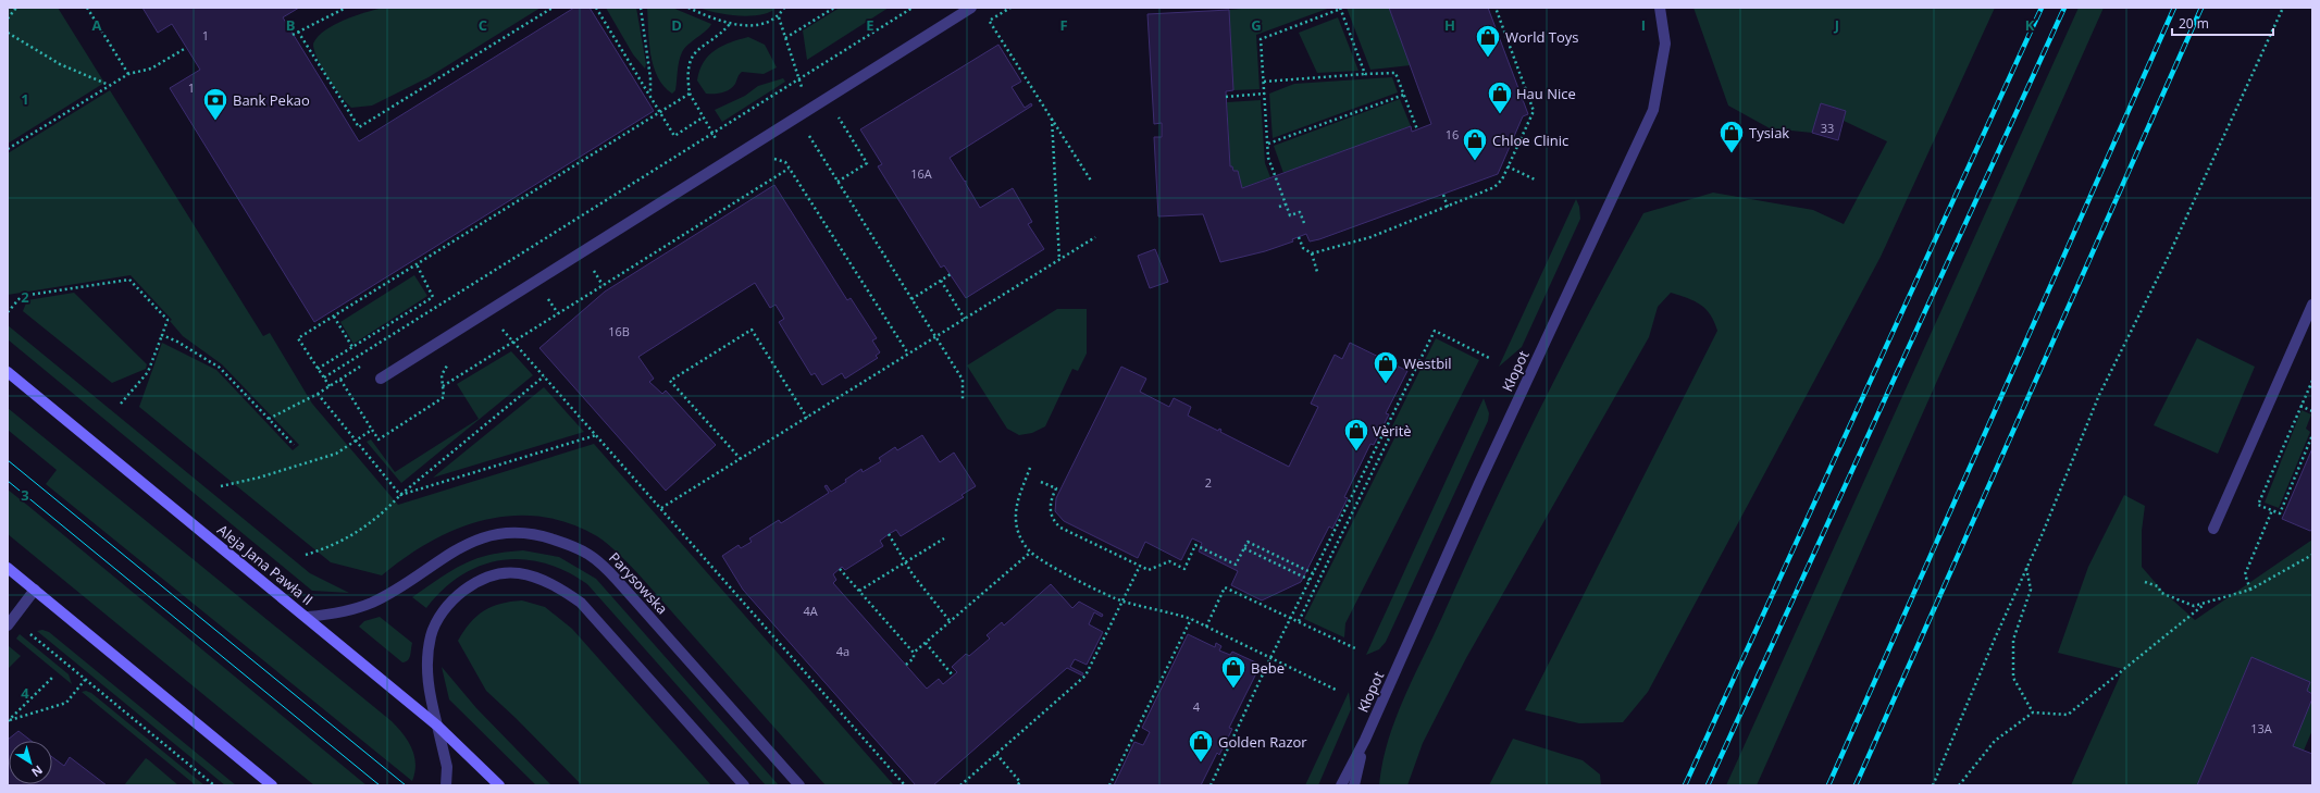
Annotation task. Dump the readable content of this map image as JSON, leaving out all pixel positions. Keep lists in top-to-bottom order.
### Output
{
  "streets": {
    "main road": ["Aleja Jana Pawła II"],
    "street": ["Kłopot", "Parysowska"]
  },
  "crossings": [
    ["Aleja Jana Pawła II", "Parysowska"]
  ],
  "places": {
    "shop": [
      "World Toys",
      "Hau Nice",
      "Tysiak",
      "Chloe Clinic",
      "Westbil",
      "Vèritè",
      "Bebe",
      "Golden Razor"
    ],
    "bank": ["Bank Pekao"]
  },
  "house_numbers": [
    "1",
    "1",
    "33",
    "16",
    "16A",
    "16B",
    "2",
    "4A",
    "4a",
    "4",
    "13A"
  ],
  "scale_bar": "20 m",
  "north": "bottom right",
  "grid": {
    "columns": [
      "A",
      "B",
      "C",
      "D",
      "E",
      "F",
      "G",
      "H",
      "I",
      "J",
      "K"
    ],
    "rows": [
      "1",
      "2",
      "3",
      "4"
    ]
  }
}
